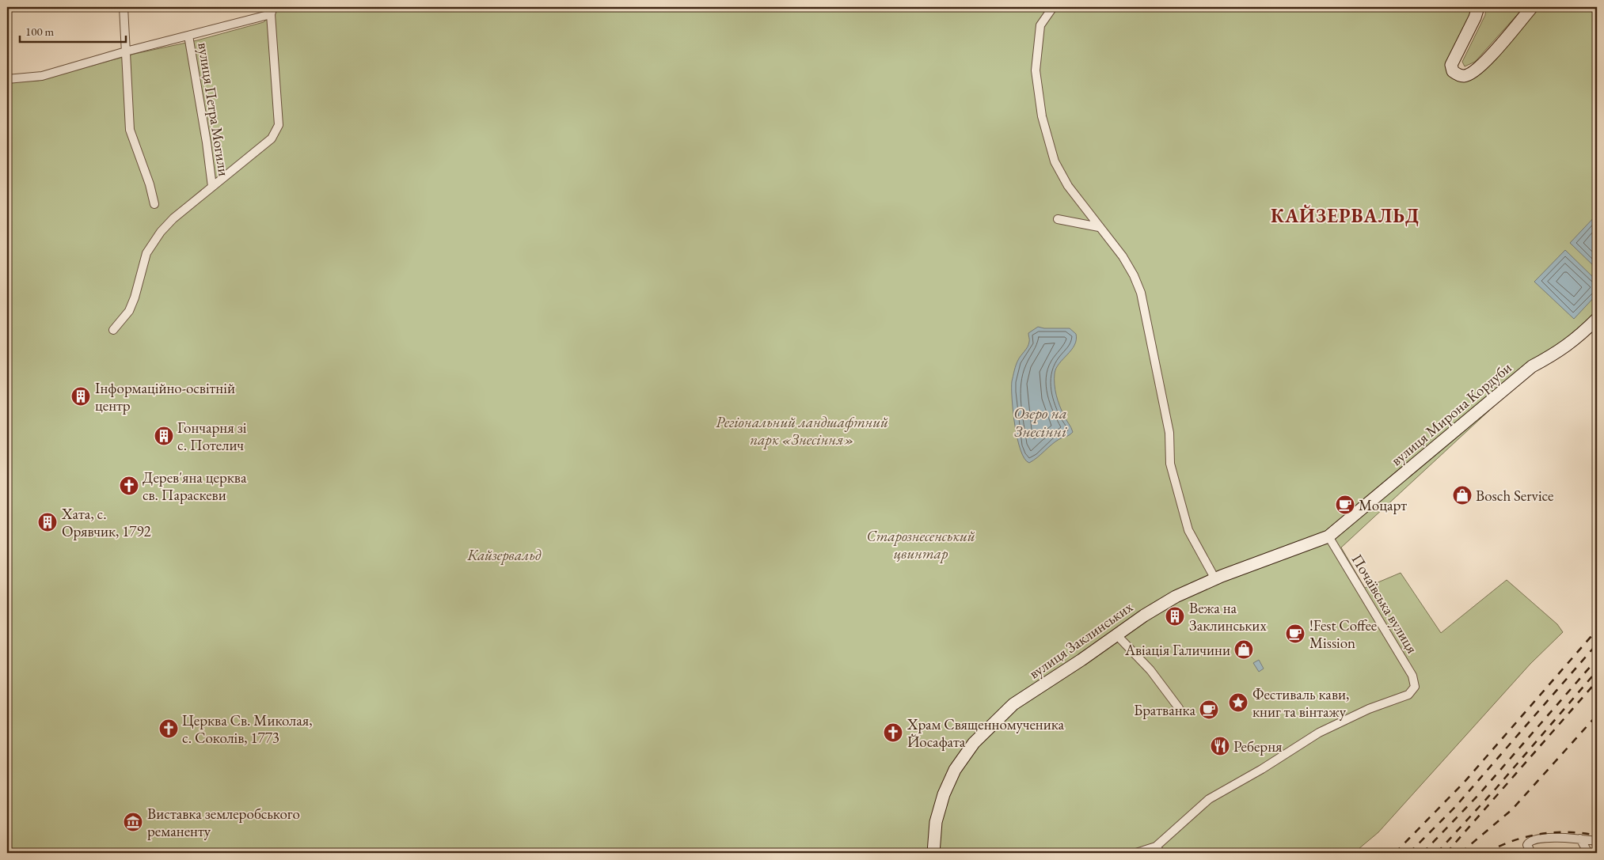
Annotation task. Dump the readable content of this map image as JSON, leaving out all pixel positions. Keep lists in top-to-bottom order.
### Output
{
  "streets": {
    "street": [
      "вулиця Петра Могили",
      "вулиця Мирона Кордуби",
      "Почаївська вулиця",
      "вулиця Заклинських"
    ]
  },
  "crossings": [
    ["вулиця Мирона Кордуби", "Почаївська вулиця"],
    ["вулиця Мирона Кордуби", "вулиця Заклинських"],
    ["Почаївська вулиця", "вулиця Заклинських"]
  ],
  "districts": ["КАЙЗЕРВАЛЬД"],
  "water": ["Озеро на Знесінні"],
  "parks": ["Регіональний ландшафтний парк «Знесіння»", "Старознесенський цвинтар", "Кайзервальд"],
  "places": {
    "building": [
      "Інформаційно-освітній центр",
      "Гончарня зі с. Потелич",
      "Хата, с. Орявчик, 1792",
      "Вежа на Заклинських"
    ],
    "church": ["Дерев'яна церква св. Параскеви", "Церква Св. Миколая, с. Соколів, 1773", "Храм Священномученика Йосафата"],
    "shop": ["Bosch Service", "Авіація Галичини"],
    "cafe": ["Моцарт", "!Fest Coffee Mission", "Братванка"],
    "place": ["Фестиваль кави, книг та вінтажу"],
    "restaurant": ["Реберня"],
    "museum": ["Виставка землеробського реманенту"]
  },
  "scale_bar": "100 m"
}
